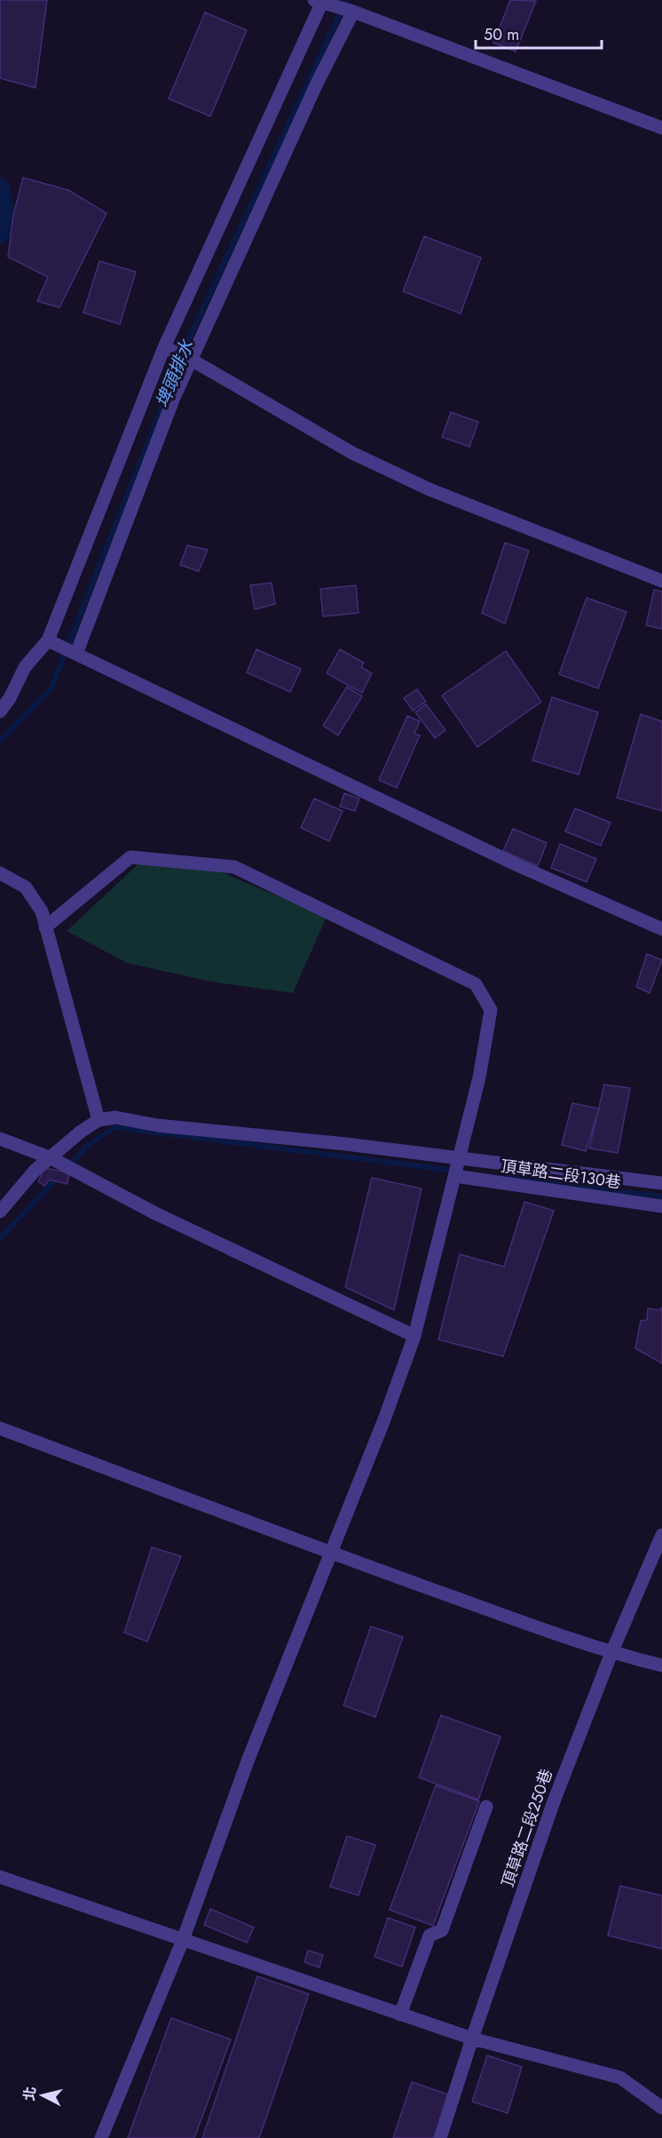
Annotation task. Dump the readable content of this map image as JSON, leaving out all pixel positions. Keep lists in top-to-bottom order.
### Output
{
  "streets": {
    "street": ["頂草路二段130巷", "頂草路二段250巷"]
  },
  "water": ["埤頭排水"],
  "scale_bar": "50 m",
  "north": "left"
}
